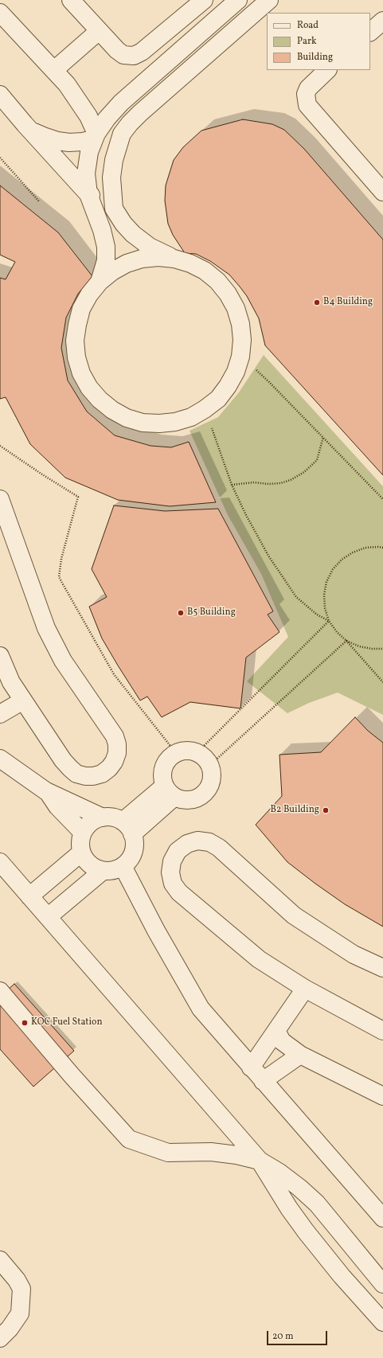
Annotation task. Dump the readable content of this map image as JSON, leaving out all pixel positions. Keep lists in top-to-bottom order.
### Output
{
  "places": [
    "B4 Building",
    "B5 Building",
    "B2 Building",
    "KOC Fuel Station"
  ],
  "legend": ["Road", "Park", "Building"],
  "scale_bar": "20 m"
}
